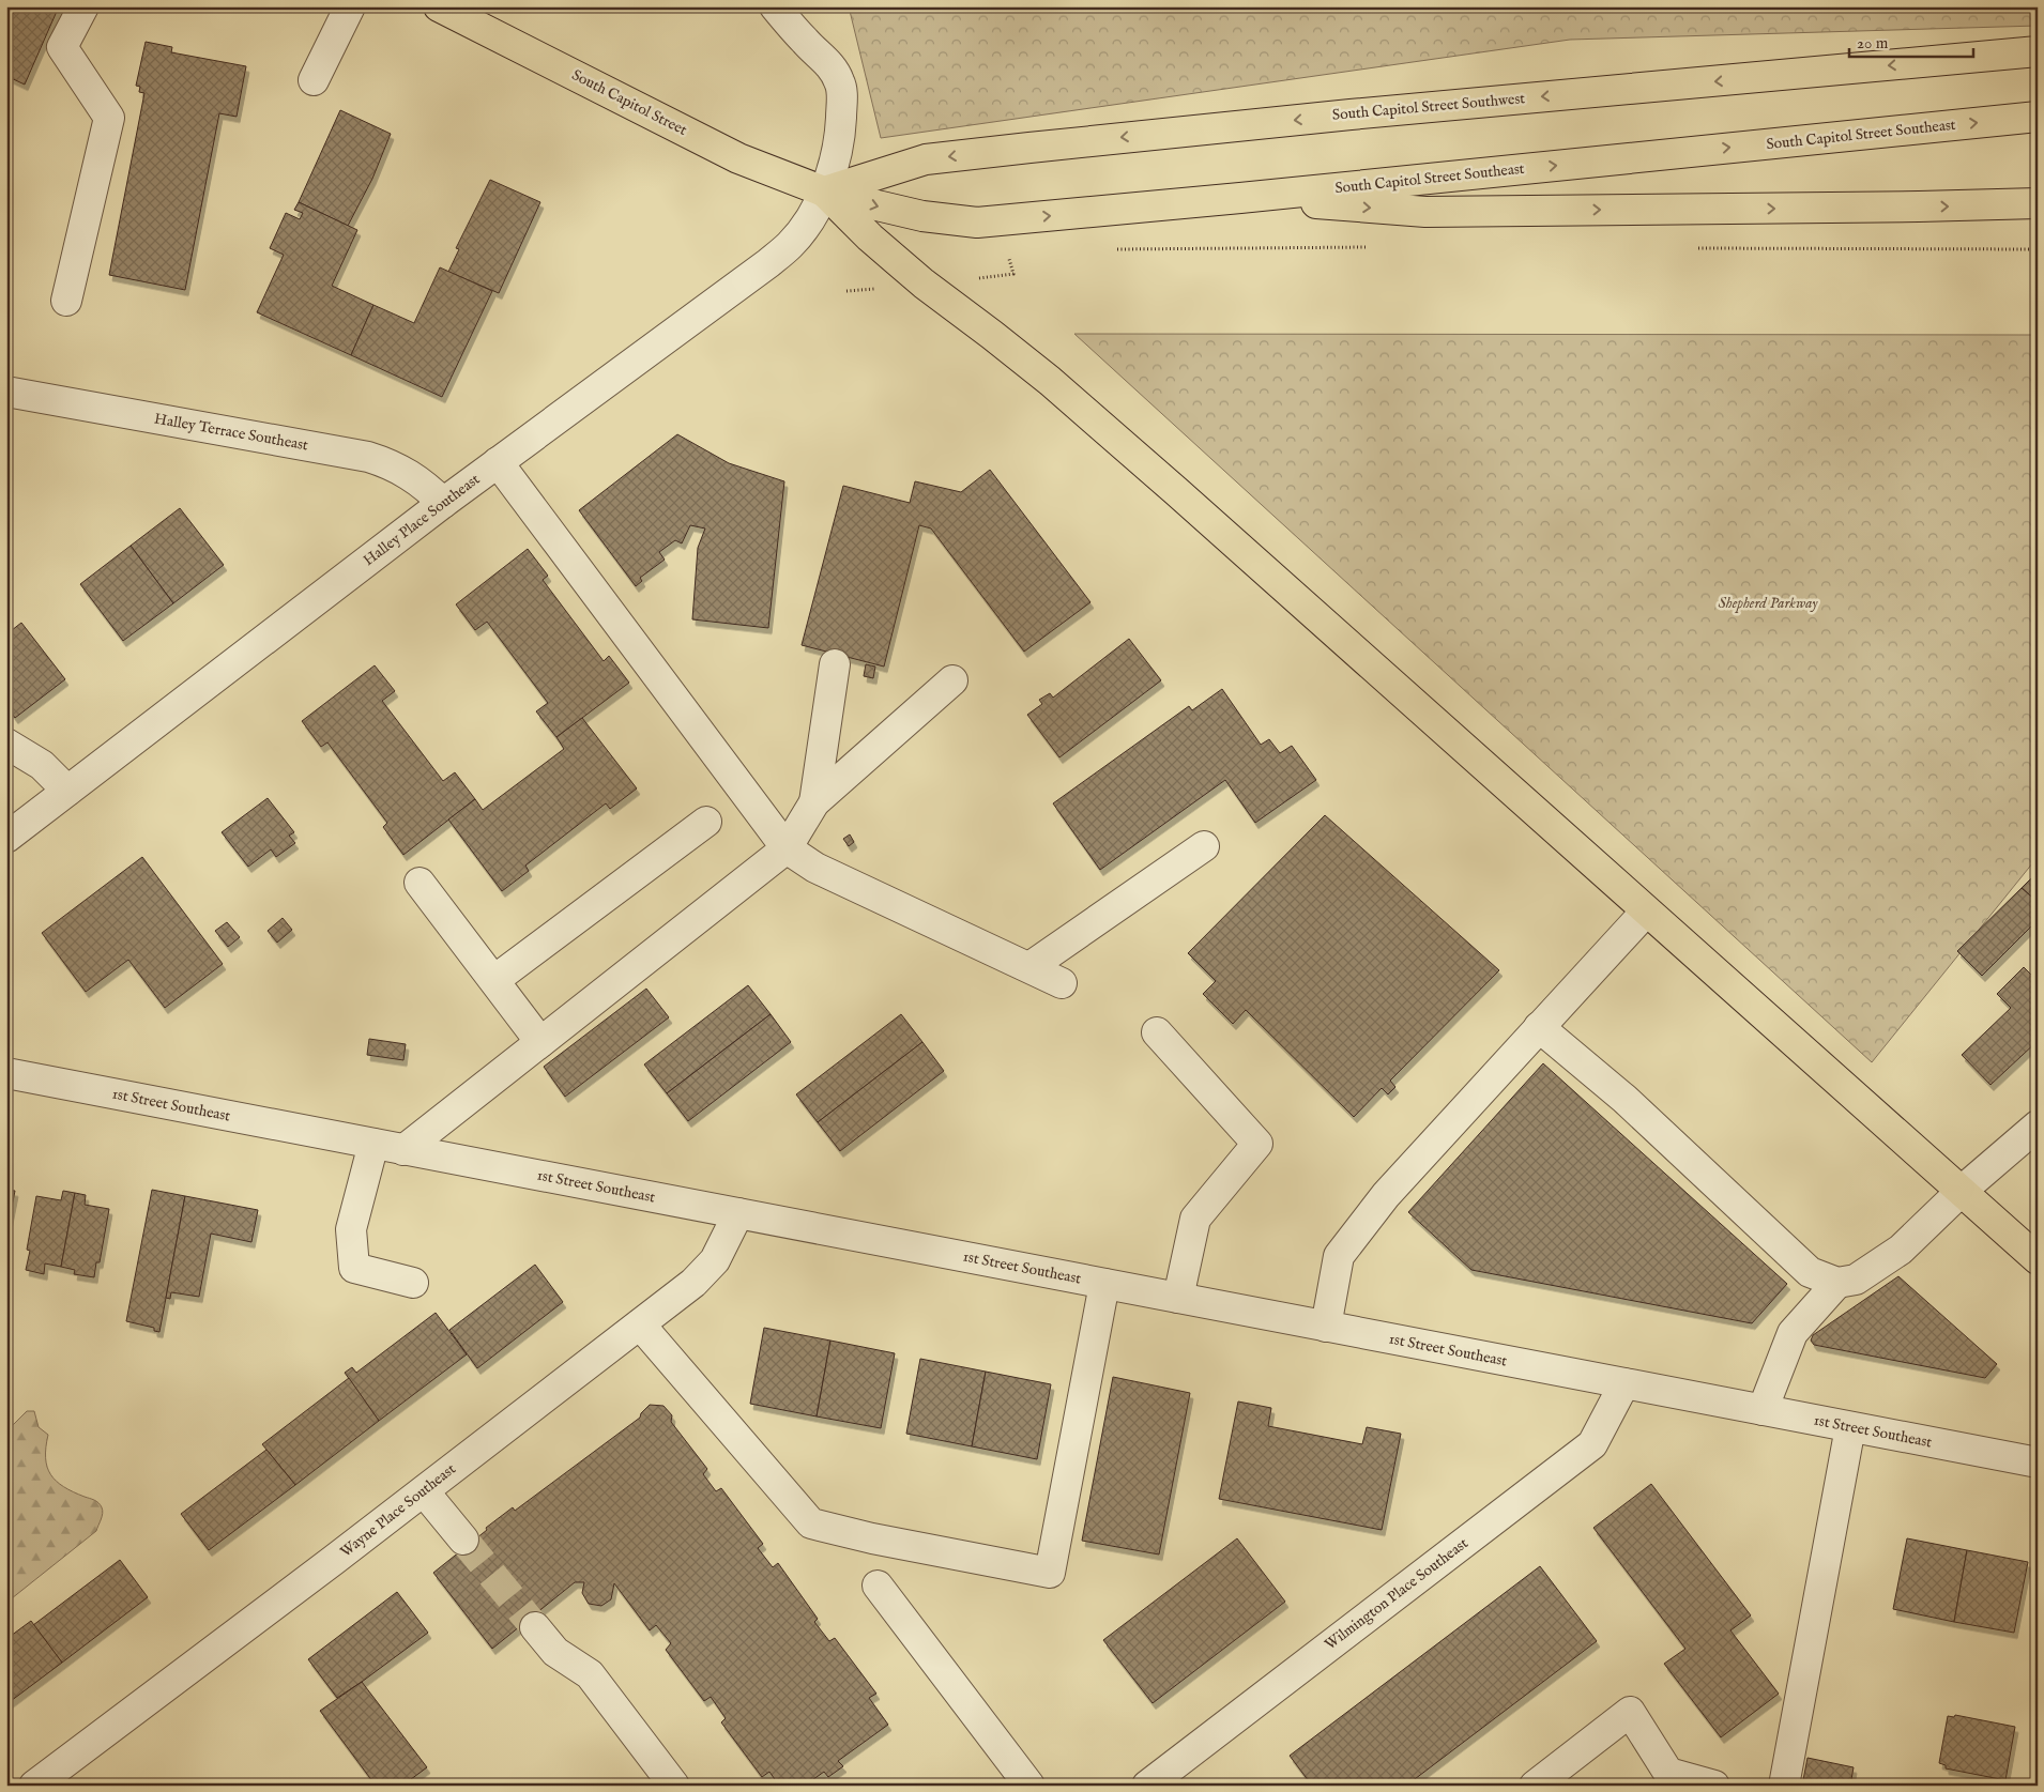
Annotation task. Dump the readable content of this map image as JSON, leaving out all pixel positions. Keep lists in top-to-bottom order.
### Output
{
  "streets": {
    "main road": ["South Capitol Street", "South Capitol Street Southwest", "South Capitol Street Southeast"],
    "street": [
      "Halley Terrace Southeast",
      "Halley Place Southeast",
      "1st Street Southeast",
      "Wayne Place Southeast",
      "Wilmington Place Southeast"
    ]
  },
  "crossings": [
    ["South Capitol Street", "South Capitol Street Southwest"],
    ["South Capitol Street", "South Capitol Street Southeast"],
    ["South Capitol Street", "Halley Place Southeast"],
    ["South Capitol Street Southwest", "South Capitol Street Southeast"],
    ["South Capitol Street Southwest", "Halley Place Southeast"],
    ["South Capitol Street Southeast", "Halley Place Southeast"],
    ["Halley Terrace Southeast", "Halley Place Southeast"],
    ["1st Street Southeast", "Wayne Place Southeast"],
    ["1st Street Southeast", "Wilmington Place Southeast"]
  ],
  "parks": ["Shepherd Parkway"],
  "scale_bar": "20 m"
}
